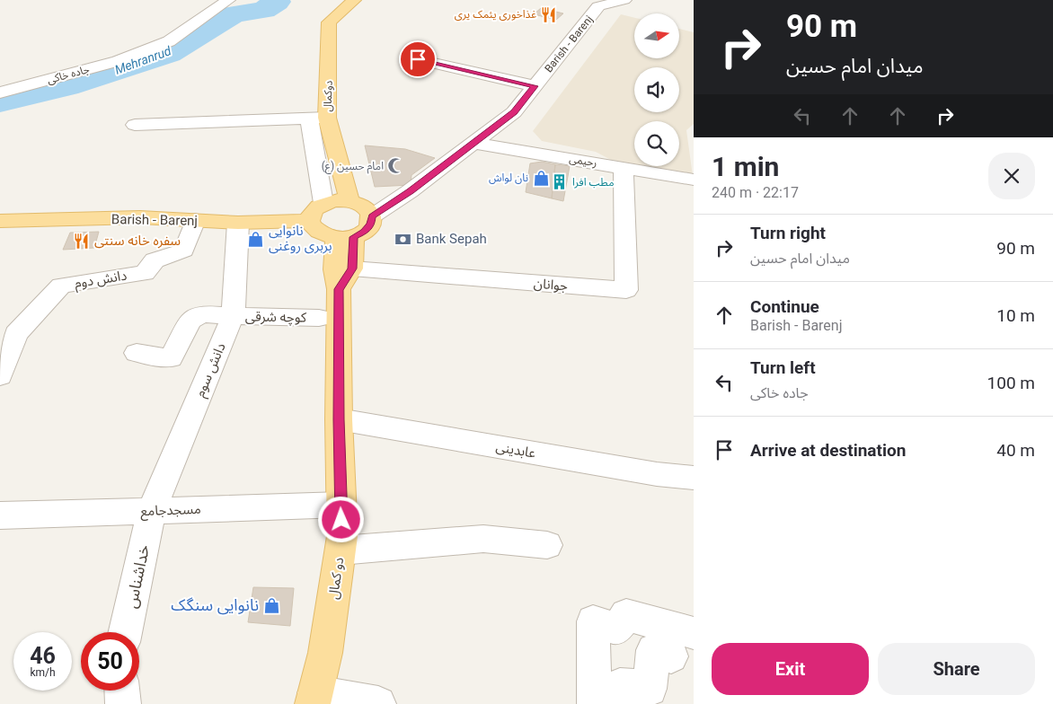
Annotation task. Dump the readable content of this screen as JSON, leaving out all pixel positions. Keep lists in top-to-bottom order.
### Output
{
  "streets": {
    "main road": ["Barish - Barenj", "دوکمال", "دو کمال"],
    "street": [
      "جاده خاکی",
      "رحیمی",
      "دانش دوم",
      "جوانان",
      "کوچه شرقی",
      "دانش سوم",
      "عابدینی",
      "مسجدجامع",
      "خداشناس"
    ]
  },
  "crossings": [
    ["Barish - Barenj", "دوکمال"],
    ["Barish - Barenj", "رحیمی"],
    ["Barish - Barenj", "دانش دوم"],
    ["Barish - Barenj", "دانش سوم"],
    ["Barish - Barenj", "دو کمال"],
    ["دوکمال", "دو کمال"],
    ["رحیمی", "جوانان"],
    ["جوانان", "دو کمال"],
    ["کوچه شرقی", "دانش سوم"],
    ["دانش سوم", "مسجدجامع"],
    ["دانش سوم", "خداشناس"],
    ["عابدینی", "دو کمال"],
    ["مسجدجامع", "خداشناس"],
    ["مسجدجامع", "دو کمال"]
  ],
  "water": ["Mehranrud"],
  "places": {
    "restaurant": ["غذاخوری یئمک یری", "سفره خانه سنتی"],
    "mosque": ["امام حسین (ع)"],
    "shop": ["نان لواش", "نانوایی بربری روغنی", "نانوایی سنگک"],
    "building": ["مطب افرا"],
    "bank": ["Bank Sepah"]
  },
  "north": "right",
  "page": {
    "turn": ["90 m", "میدان امام حسین"],
    "heading": ["1 min", "240 m · 22:17"],
    "list": [
      {
        "name": "Turn right",
        "note": "میدان امام حسین",
        "value": "90 m"
      },
      {
        "name": "Continue",
        "note": "Barish - Barenj",
        "value": "10 m"
      },
      {
        "name": "Turn left",
        "note": "جاده خاکی",
        "value": "100 m"
      },
      {
        "name": "Arrive at destination",
        "value": "40 m"
      }
    ],
    "speed": "46 km/h",
    "limit": "50",
    "buttons": ["Exit", "Share"]
  }
}
